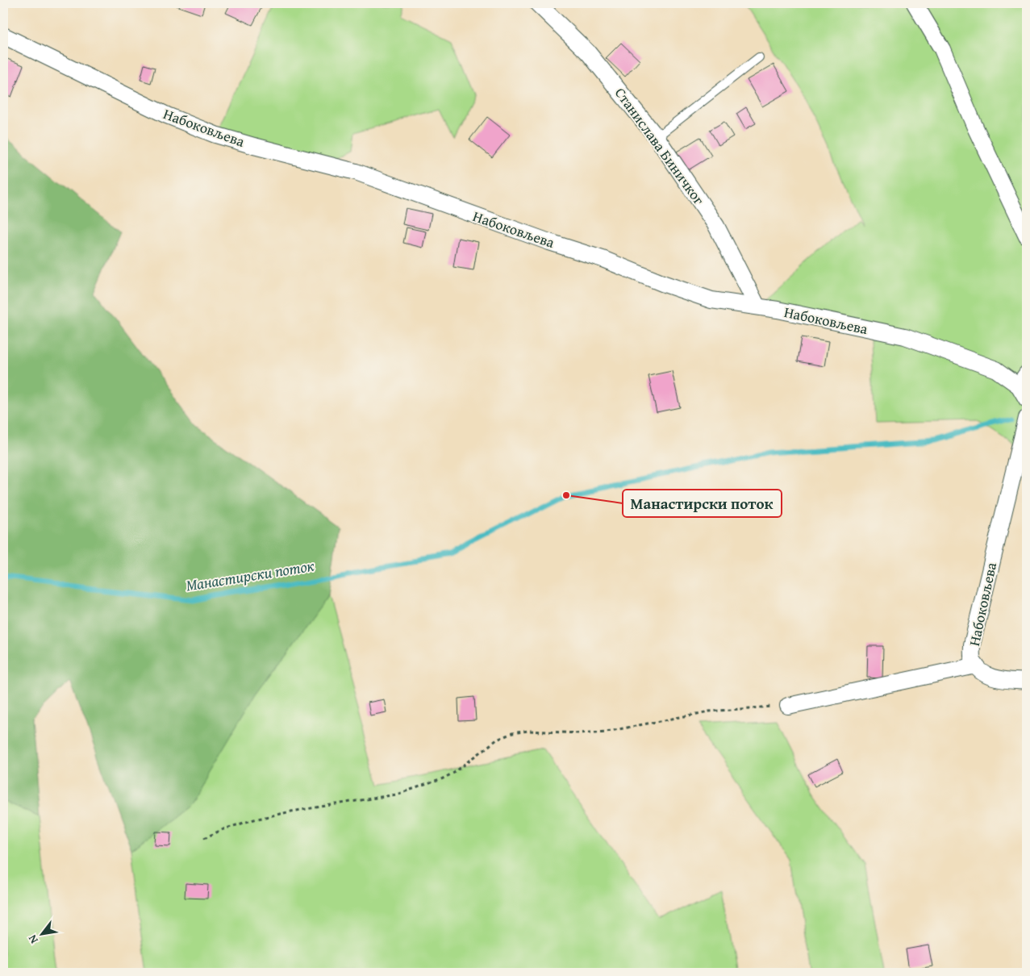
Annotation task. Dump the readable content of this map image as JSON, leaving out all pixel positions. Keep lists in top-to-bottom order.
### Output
{
  "streets": {
    "street": ["Набоковљева", "Станислава Биничког"]
  },
  "crossings": [
    ["Набоковљева", "Станислава Биничког"]
  ],
  "water": ["Манастирски поток"],
  "places": ["Манастирски поток"],
  "north": "bottom left"
}
